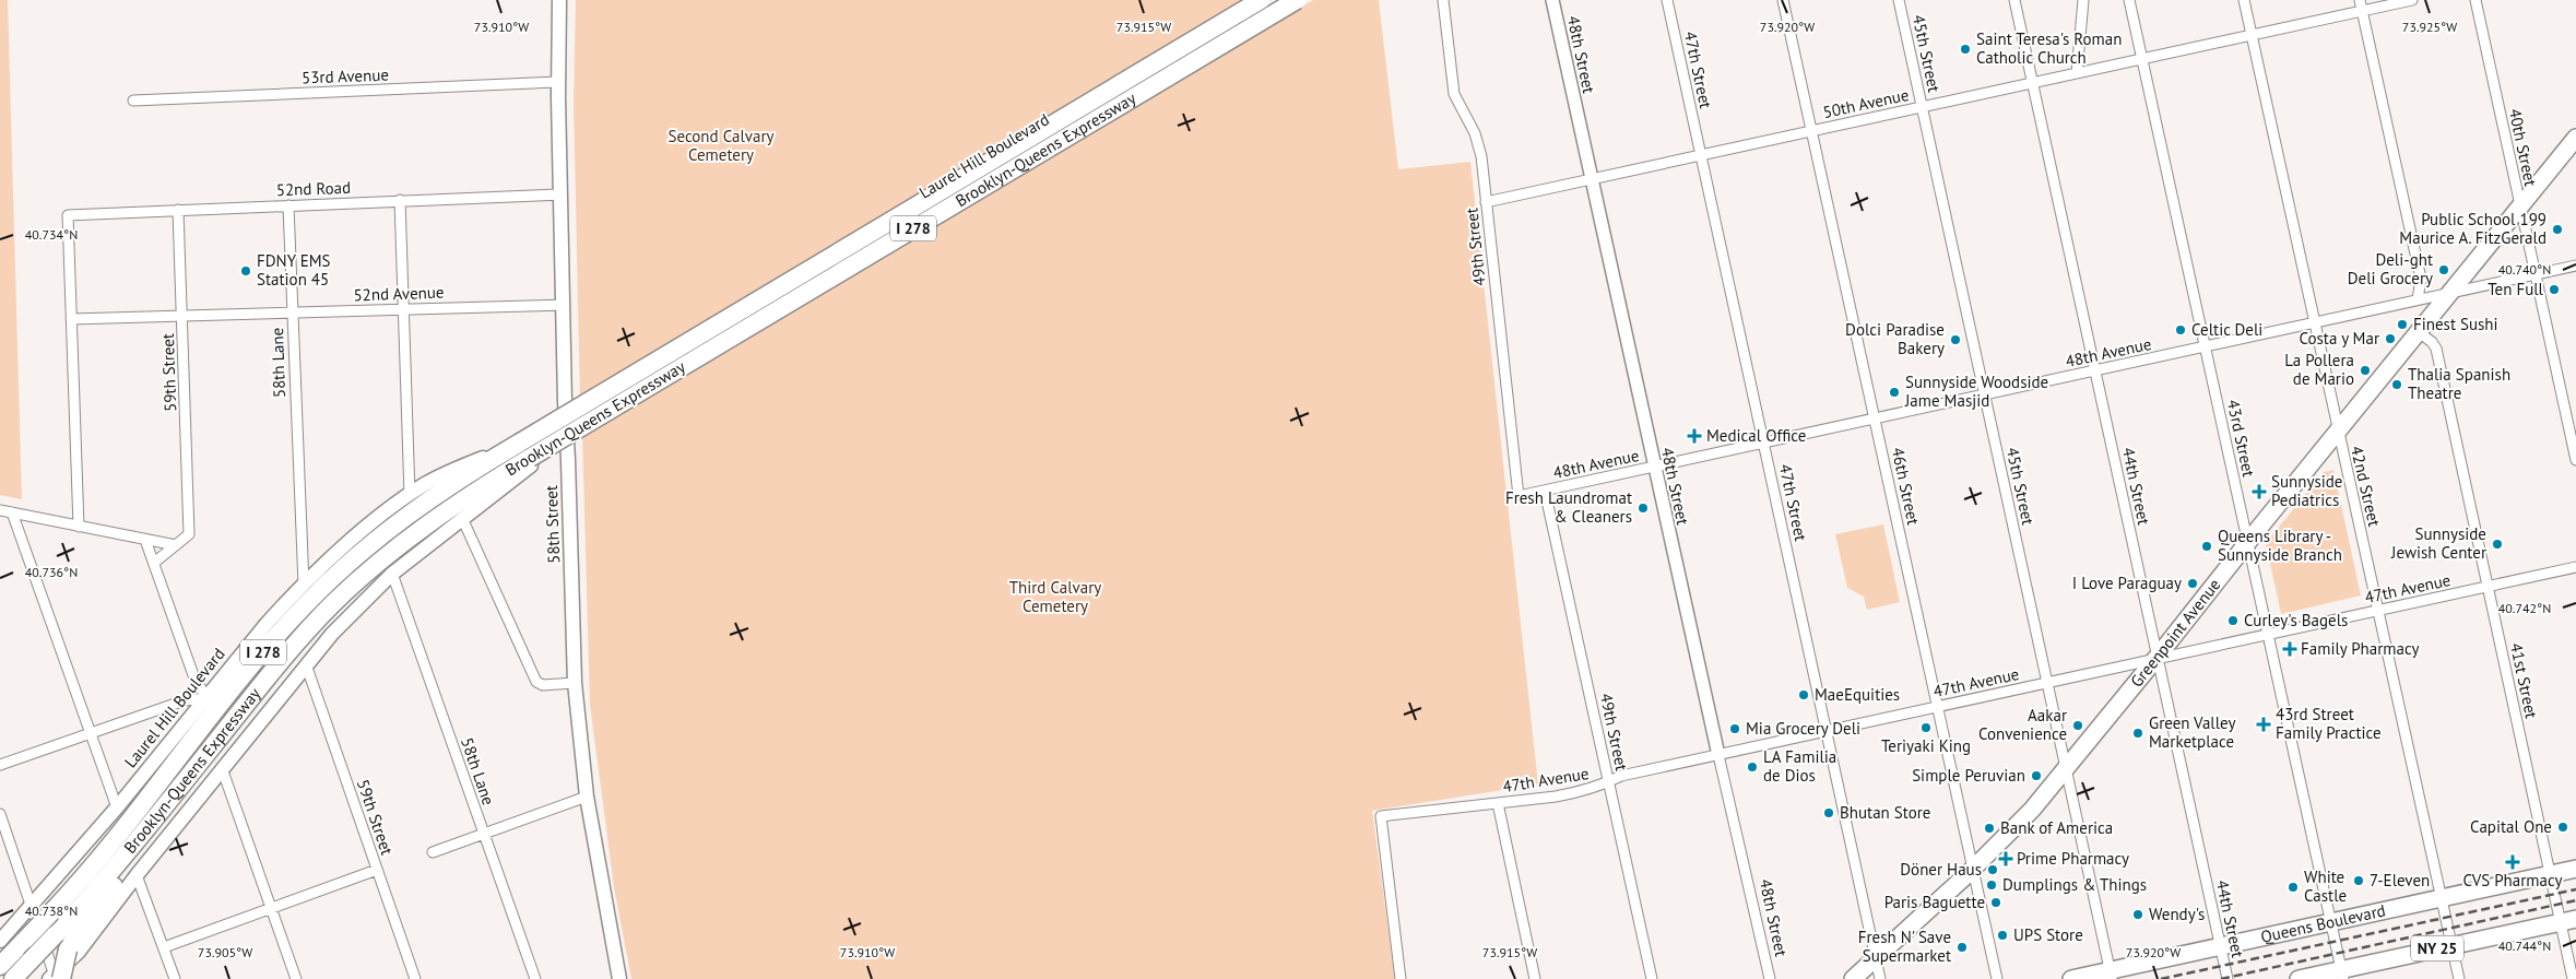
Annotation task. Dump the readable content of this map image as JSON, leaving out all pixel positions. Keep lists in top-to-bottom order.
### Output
{
  "streets": {
    "highway": ["Brooklyn-Queens Expressway", "I 278"],
    "main road": [
      "Laurel Hill Boulevard",
      "58th Street",
      "Greenpoint Avenue",
      "Queens Boulevard",
      "NY 25"
    ],
    "street": [
      "45th Street",
      "48th Street",
      "47th Street",
      "53rd Avenue",
      "50th Avenue",
      "40th Street",
      "52nd Road",
      "49th Street",
      "52nd Avenue",
      "48th Avenue",
      "58th Lane",
      "59th Street",
      "43rd Street",
      "46th Street",
      "44th Street",
      "42nd Street",
      "47th Avenue",
      "41st Street"
    ]
  },
  "crossings": [
    ["45th Street", "50th Avenue"],
    ["45th Street", "48th Avenue"],
    ["45th Street", "47th Avenue"],
    ["45th Street", "Greenpoint Avenue"],
    ["45th Street", "Queens Boulevard"],
    ["48th Street", "50th Avenue"],
    ["48th Street", "48th Avenue"],
    ["48th Street", "47th Avenue"],
    ["47th Street", "50th Avenue"],
    ["47th Street", "48th Avenue"],
    ["47th Street", "47th Avenue"],
    ["47th Street", "Greenpoint Avenue"],
    ["53rd Avenue", "58th Street"],
    ["50th Avenue", "49th Street"],
    ["50th Avenue", "43rd Street"],
    ["50th Avenue", "46th Street"],
    ["50th Avenue", "44th Street"],
    ["50th Avenue", "42nd Street"],
    ["40th Street", "48th Avenue"],
    ["40th Street", "Greenpoint Avenue"],
    ["Laurel Hill Boulevard", "58th Lane"],
    ["Laurel Hill Boulevard", "59th Street"],
    ["Laurel Hill Boulevard", "58th Street"],
    ["52nd Road", "52nd Avenue"],
    ["52nd Road", "58th Lane"],
    ["52nd Road", "59th Street"],
    ["52nd Road", "58th Street"],
    ["49th Street", "48th Avenue"],
    ["49th Street", "47th Avenue"],
    ["52nd Avenue", "58th Lane"],
    ["52nd Avenue", "59th Street"],
    ["52nd Avenue", "58th Street"],
    ["48th Avenue", "43rd Street"],
    ["48th Avenue", "46th Street"],
    ["48th Avenue", "44th Street"],
    ["48th Avenue", "42nd Street"],
    ["48th Avenue", "Greenpoint Avenue"],
    ["43rd Street", "47th Avenue"],
    ["43rd Street", "Greenpoint Avenue"],
    ["43rd Street", "Queens Boulevard"],
    ["43rd Street", "NY 25"],
    ["46th Street", "47th Avenue"],
    ["46th Street", "Greenpoint Avenue"],
    ["44th Street", "47th Avenue"],
    ["44th Street", "Greenpoint Avenue"],
    ["44th Street", "Queens Boulevard"],
    ["42nd Street", "47th Avenue"],
    ["42nd Street", "Greenpoint Avenue"],
    ["42nd Street", "Queens Boulevard"],
    ["42nd Street", "NY 25"],
    ["47th Avenue", "Greenpoint Avenue"],
    ["47th Avenue", "41st Street"],
    ["Greenpoint Avenue", "41st Street"],
    ["41st Street", "Queens Boulevard"],
    ["41st Street", "NY 25"]
  ],
  "parks": ["Second Calvary Cemetery", "Third Calvary Cemetery"],
  "places": {
    "other": [
      "Saint Teresa's Roman Catholic Church",
      "Public School 199 Maurice A. FitzGerald",
      "Deli-ght Deli Grocery",
      "FDNY EMS Station 45",
      "Ten Full",
      "Finest Sushi",
      "Celtic Deli",
      "Costa y Mar",
      "Dolci Paradise Bakery",
      "La Pollera de Mario",
      "Thalia Spanish Theatre",
      "Sunnyside Woodside Jame Masjid",
      "Fresh Laundromat & Cleaners",
      "Sunnyside Jewish Center",
      "Queens Library - Sunnyside Branch",
      "I Love Paraguay",
      "Curley's Bagels",
      "MaeEquities",
      "Aakar Convenience",
      "Teriyaki King",
      "Mia Grocery Deli",
      "Green Valley Marketplace",
      "LA Familia de Dios",
      "Simple Peruvian",
      "Bhutan Store",
      "Capital One",
      "Bank of America",
      "Döner Haus",
      "7-Eleven",
      "Dumplings & Things",
      "White Castle",
      "Paris Baguette",
      "Wendy's",
      "UPS Store",
      "Fresh N' Save Supermarket"
    ],
    "health": [
      "Medical Office",
      "Sunnyside Pediatrics",
      "Family Pharmacy",
      "43rd Street Family Practice",
      "Prime Pharmacy",
      "CVS Pharmacy"
    ]
  },
  "coordinates": [
    "73.910°W",
    "73.915°W",
    "73.920°W",
    "73.925°W",
    "40.734°N",
    "40.740°N",
    "40.736°N",
    "40.742°N",
    "40.738°N",
    "40.744°N",
    "73.905°W"
  ]
}
